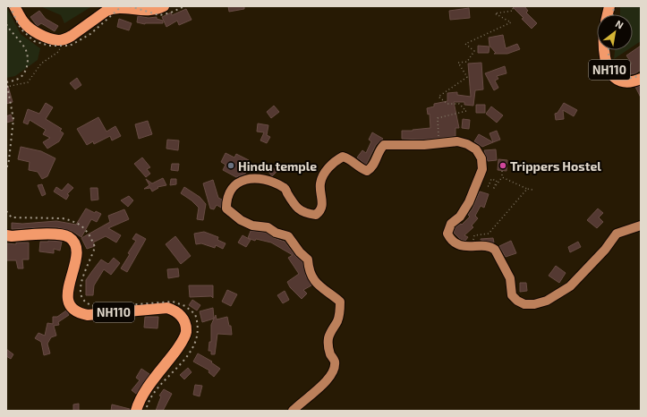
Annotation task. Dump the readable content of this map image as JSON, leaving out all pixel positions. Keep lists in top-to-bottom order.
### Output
{
  "streets": {
    "highway": ["NH110"]
  },
  "places": ["Hindu temple", "Trippers Hostel"],
  "north": "top right"
}
